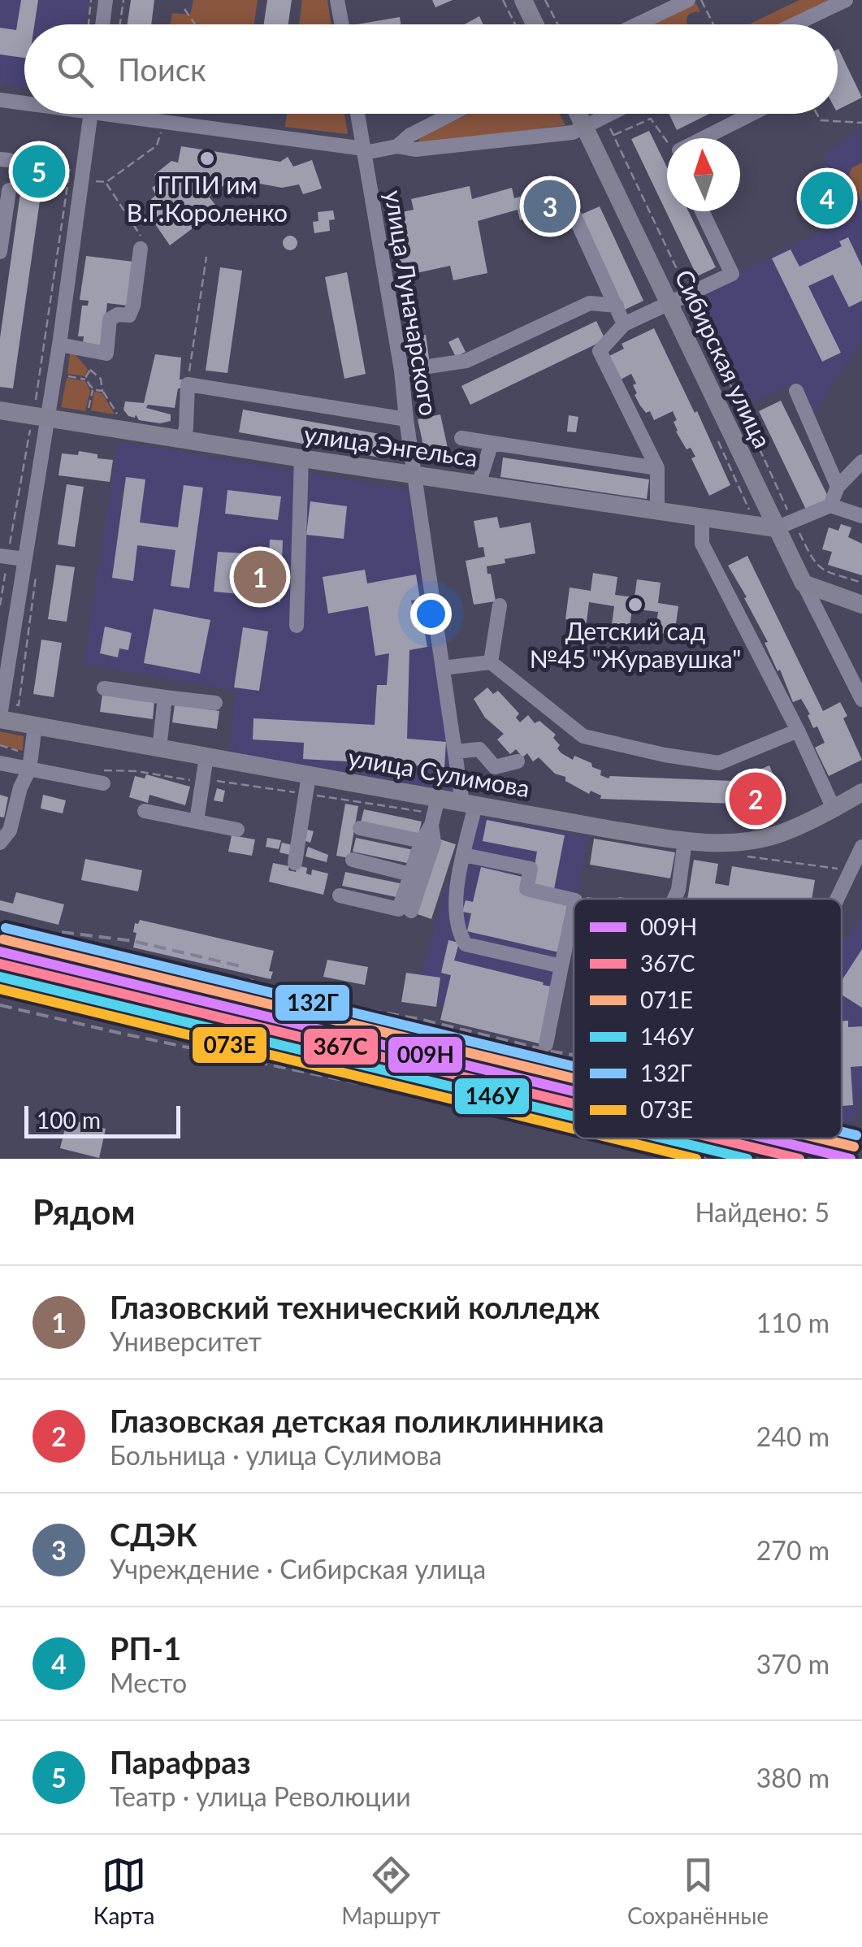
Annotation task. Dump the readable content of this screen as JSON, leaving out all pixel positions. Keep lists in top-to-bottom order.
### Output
{
  "streets": {
    "main road": ["Сибирская улица", "улица Энгельса", "улица Сулимова"],
    "street": ["улица Луначарского"]
  },
  "crossings": [
    ["улица Луначарского", "улица Энгельса"],
    ["улица Луначарского", "улица Сулимова"],
    ["Сибирская улица", "улица Энгельса"]
  ],
  "places": ["ГГПИ им В.Г.Короленко", "Детский сад №45 \"Журавушка\""],
  "lines": [
    "transit line 132Г",
    "transit line 071Е",
    "transit line 009Н",
    "transit line 367С",
    "transit line 146У",
    "transit line 073Е"
  ],
  "legend": [
    "009Н",
    "367С",
    "071Е",
    "146У",
    "132Г",
    "073Е"
  ],
  "scale_bar": "100 m",
  "north": "top",
  "page": {
    "search": "Поиск",
    "pins": [
      "5",
      "4",
      "3",
      "1",
      "2"
    ],
    "scale": "100 m",
    "heading": ["Рядом", "Найдено: 5"],
    "list": [
      {
        "mark": "1",
        "name": "Глазовский технический колледж",
        "note": "Университет",
        "value": "110 m"
      },
      {
        "mark": "2",
        "name": "Глазовская детская поликлинника",
        "note": "Больница · улица Сулимова",
        "value": "240 m"
      },
      {
        "mark": "3",
        "name": "СДЭК",
        "note": "Учреждение · Сибирская улица",
        "value": "270 m"
      },
      {
        "mark": "4",
        "name": "РП-1",
        "note": "Место",
        "value": "370 m"
      },
      {
        "mark": "5",
        "name": "Парафраз",
        "note": "Театр · улица Революции",
        "value": "380 m"
      }
    ],
    "nav": ["Карта", "Маршрут", "Сохранённые"]
  }
}
